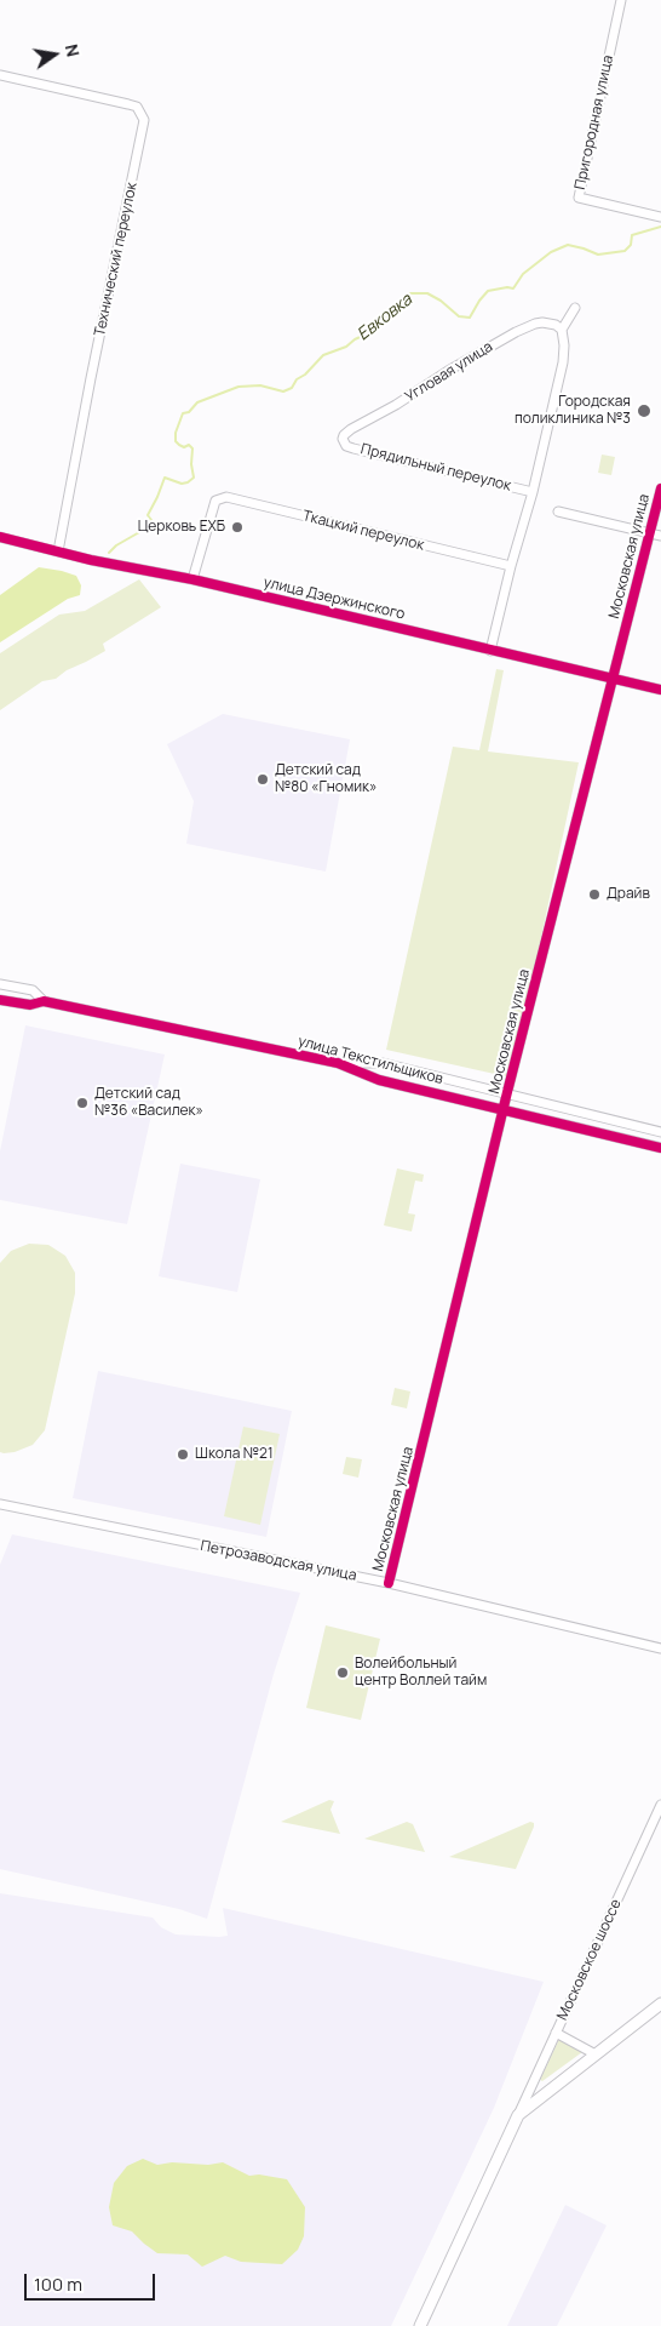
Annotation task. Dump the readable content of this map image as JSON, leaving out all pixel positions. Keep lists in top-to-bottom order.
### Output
{
  "streets": {
    "main road": ["Московское шоссе"],
    "street": [
      "Пригородная улица",
      "Технический переулок",
      "Угловая улица",
      "Прядильный переулок",
      "Ткацкий переулок",
      "Московская улица",
      "улица Дзержинского",
      "улица Текстильщиков",
      "Петрозаводская улица"
    ]
  },
  "crossings": [
    ["Технический переулок", "улица Дзержинского"],
    ["Угловая улица", "Прядильный переулок"],
    ["Ткацкий переулок", "улица Дзержинского"],
    ["Московская улица", "улица Дзержинского"],
    ["Московская улица", "улица Текстильщиков"],
    ["Московская улица", "Петрозаводская улица"]
  ],
  "water": ["Евковка"],
  "places": [
    "Городская поликлиника №3",
    "Церковь ЕХБ",
    "Детский сад №80 «Гномик»",
    "Драйв",
    "Детский сад №36 «Василек»",
    "Школа №21",
    "Волейбольный центр Воллей тайм"
  ],
  "scale_bar": "100 m",
  "north": "right"
}
